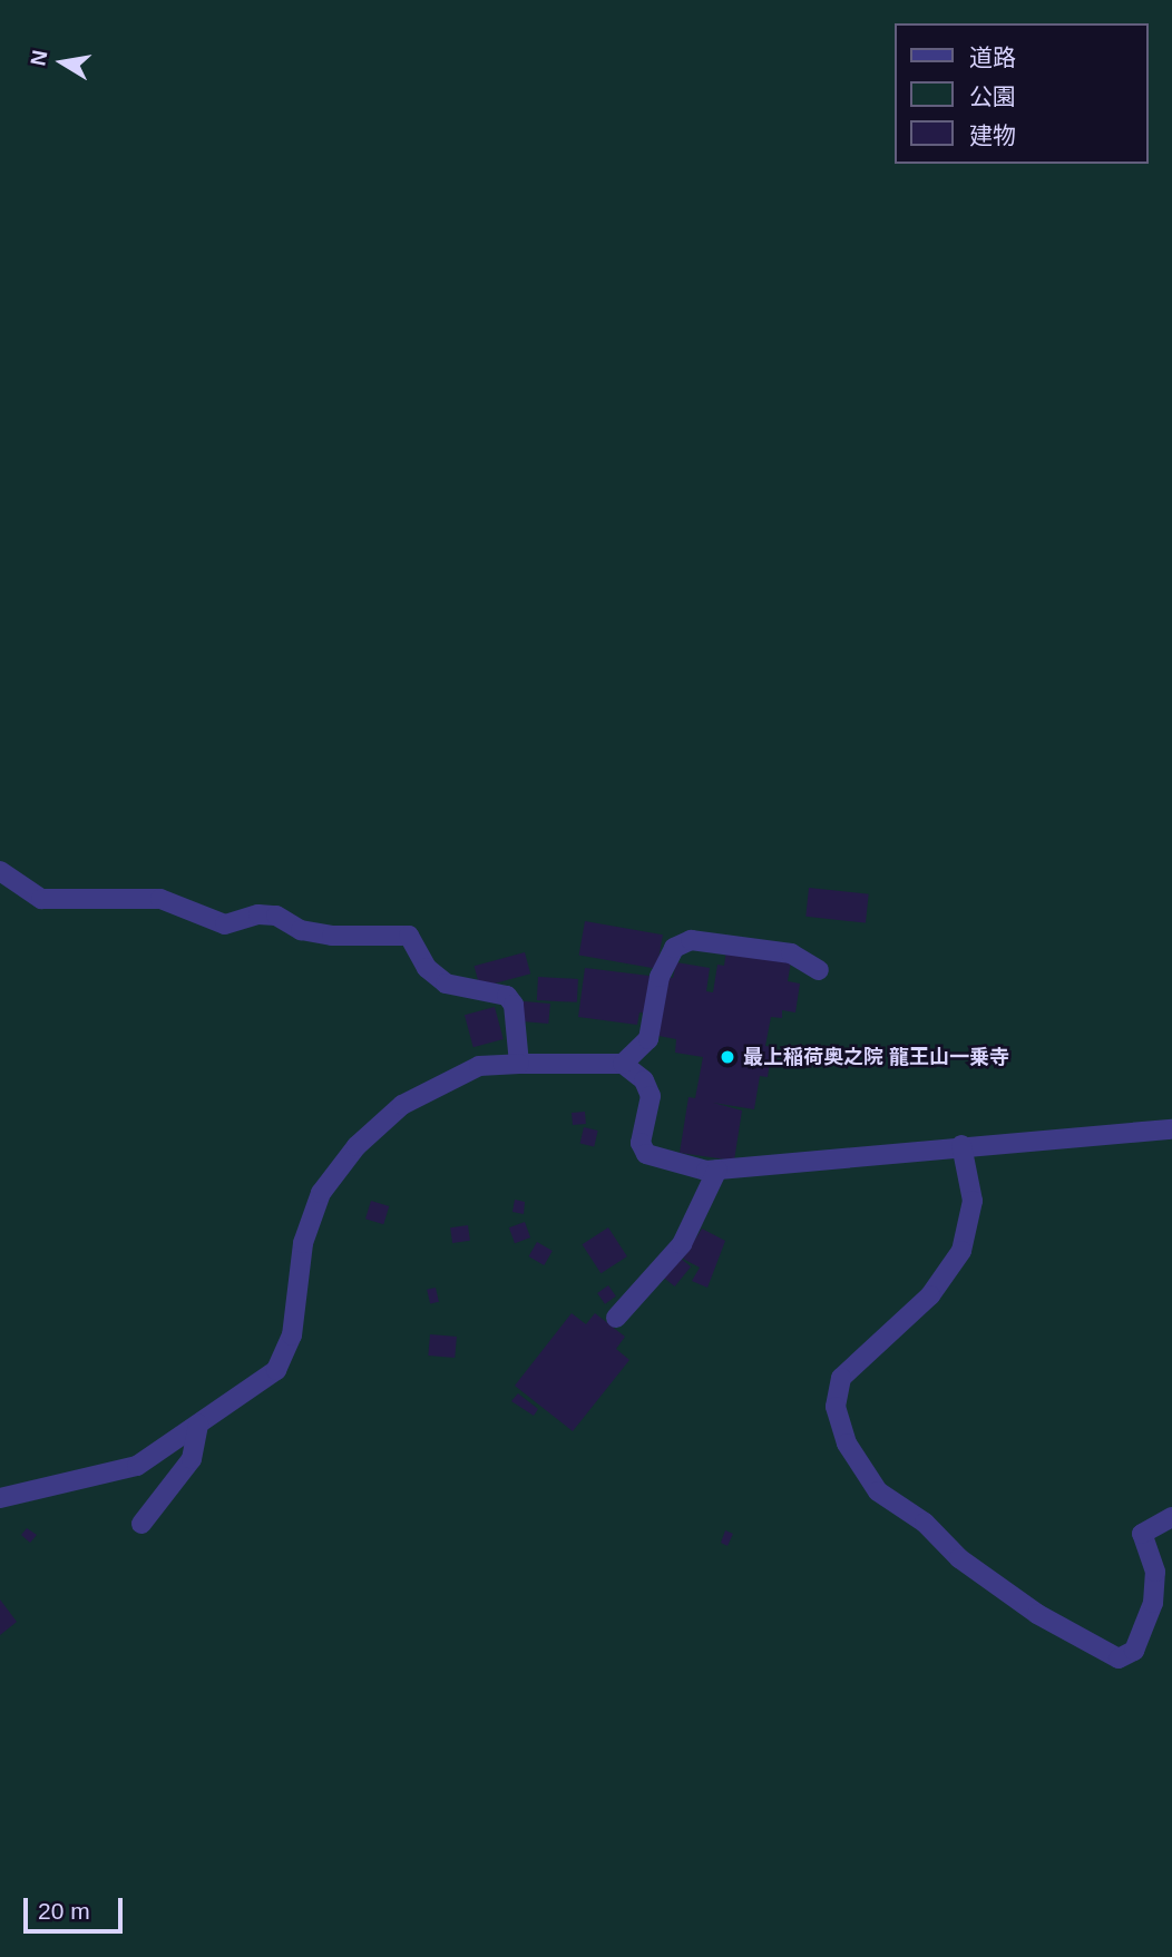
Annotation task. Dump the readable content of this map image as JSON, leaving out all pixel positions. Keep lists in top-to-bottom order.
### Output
{
  "places": ["最上稲荷奥之院 龍王山一乗寺"],
  "legend": ["道路", "公園", "建物"],
  "scale_bar": "20 m",
  "north": "left"
}
